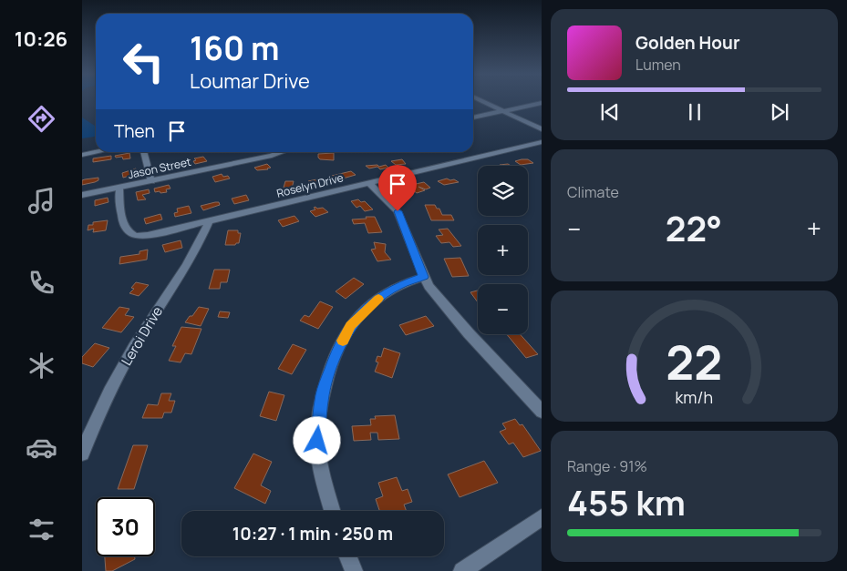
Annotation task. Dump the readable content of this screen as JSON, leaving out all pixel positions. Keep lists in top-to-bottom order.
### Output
{
  "streets": {
    "street": ["Jason Street", "Roselyn Drive", "Leroi Drive"]
  },
  "crossings": [
    ["Jason Street", "Roselyn Drive"],
    ["Roselyn Drive", "Leroi Drive"]
  ],
  "page": {
    "tabs": "10:26",
    "turn": ["160 m", "Loumar Drive"],
    "song": ["Golden Hour", "Lumen"],
    "then": "Then",
    "tile": [
      "Climate",
      ["Range · 91%", "455 km"]
    ],
    "map_buttons": ["+", "−"],
    "heat": ["−", "22°", "+"],
    "limit": "30",
    "trip": "10:27 · 1 min · 250 m",
    "gauge": ["22", "km/h"]
  }
}
